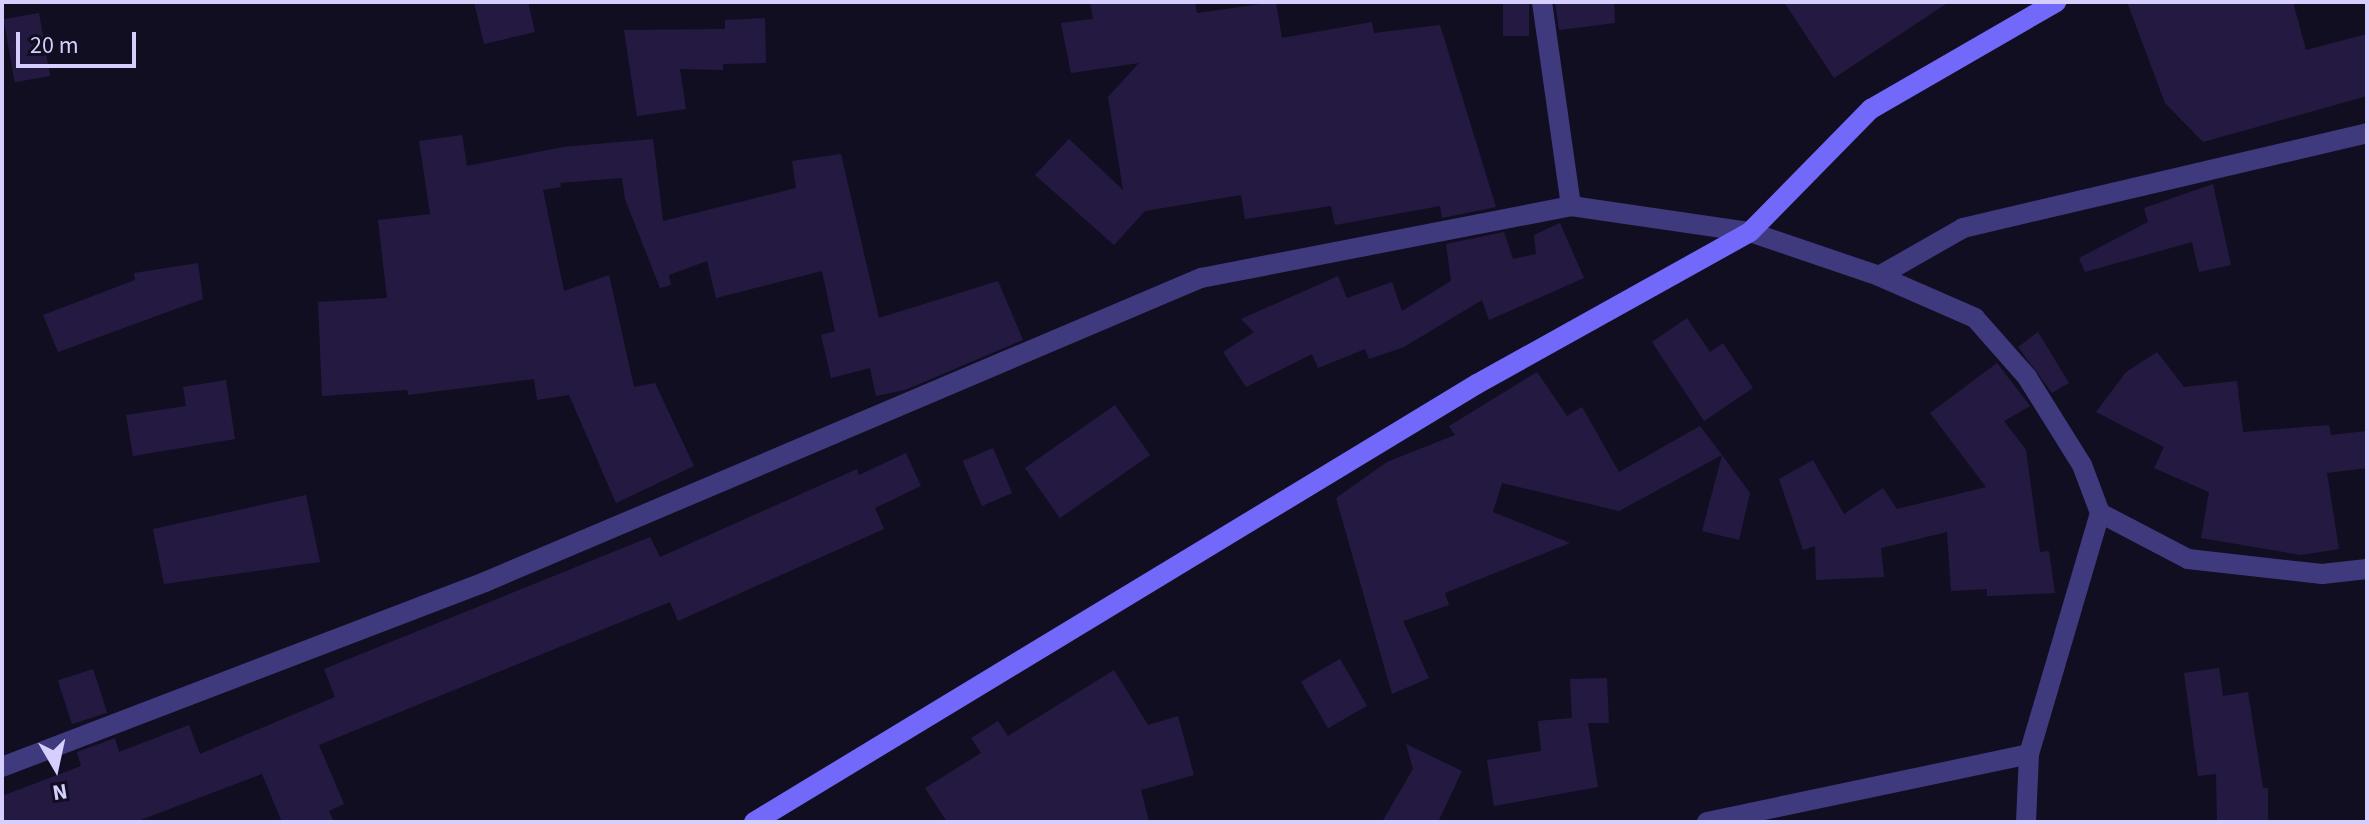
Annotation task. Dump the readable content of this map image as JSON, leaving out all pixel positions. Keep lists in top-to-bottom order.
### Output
{
  "scale_bar": "20 m",
  "north": "bottom"
}
